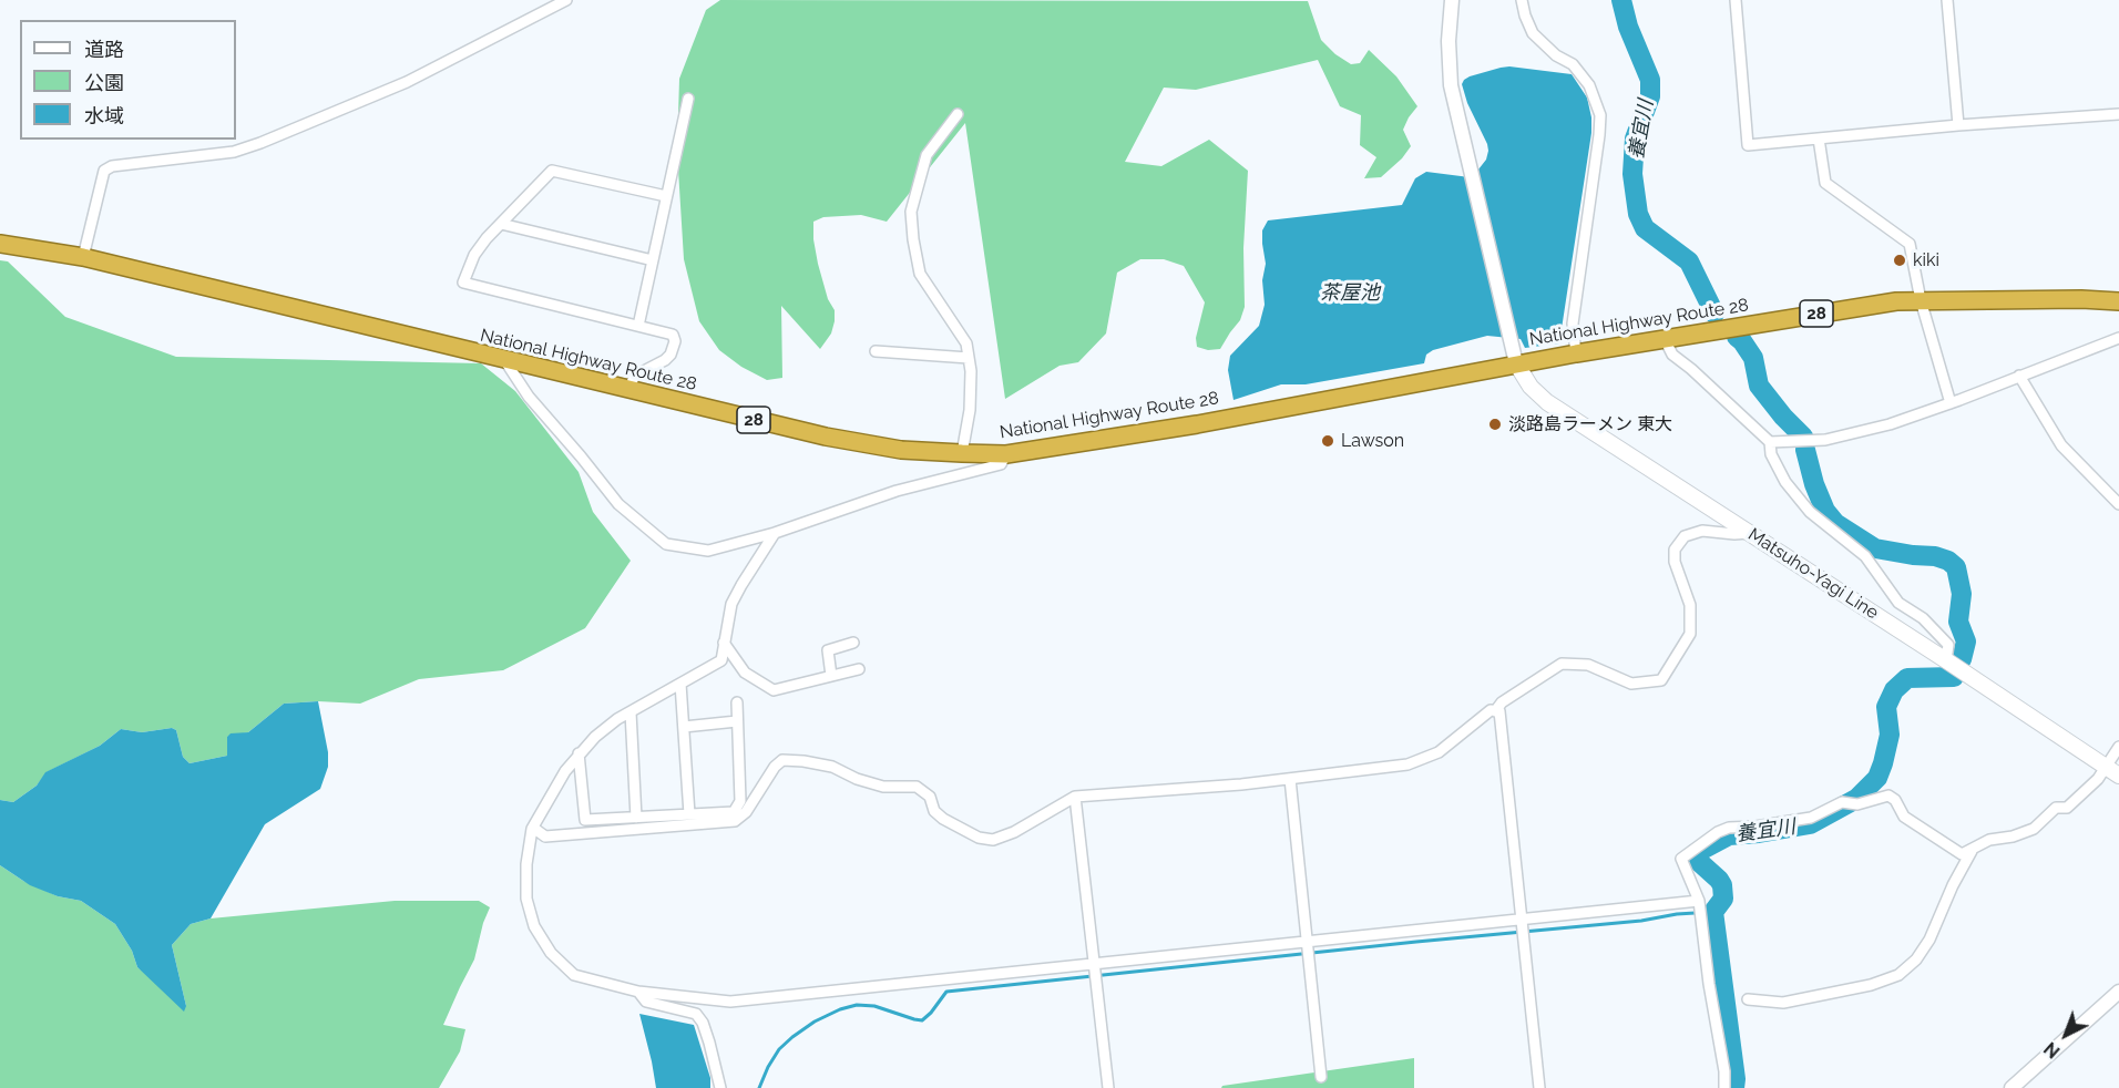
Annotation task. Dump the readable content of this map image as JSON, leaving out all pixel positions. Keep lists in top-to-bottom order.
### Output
{
  "streets": {
    "highway": ["28", "National Highway Route 28"],
    "main road": ["Matsuho-Yagi Line"]
  },
  "crossings": [
    ["National Highway Route 28", "Matsuho-Yagi Line"]
  ],
  "water": ["養宜川", "茶屋池"],
  "places": ["kiki", "淡路島ラーメン 東大", "Lawson"],
  "legend": ["道路", "公園", "水域"],
  "north": "bottom left"
}
